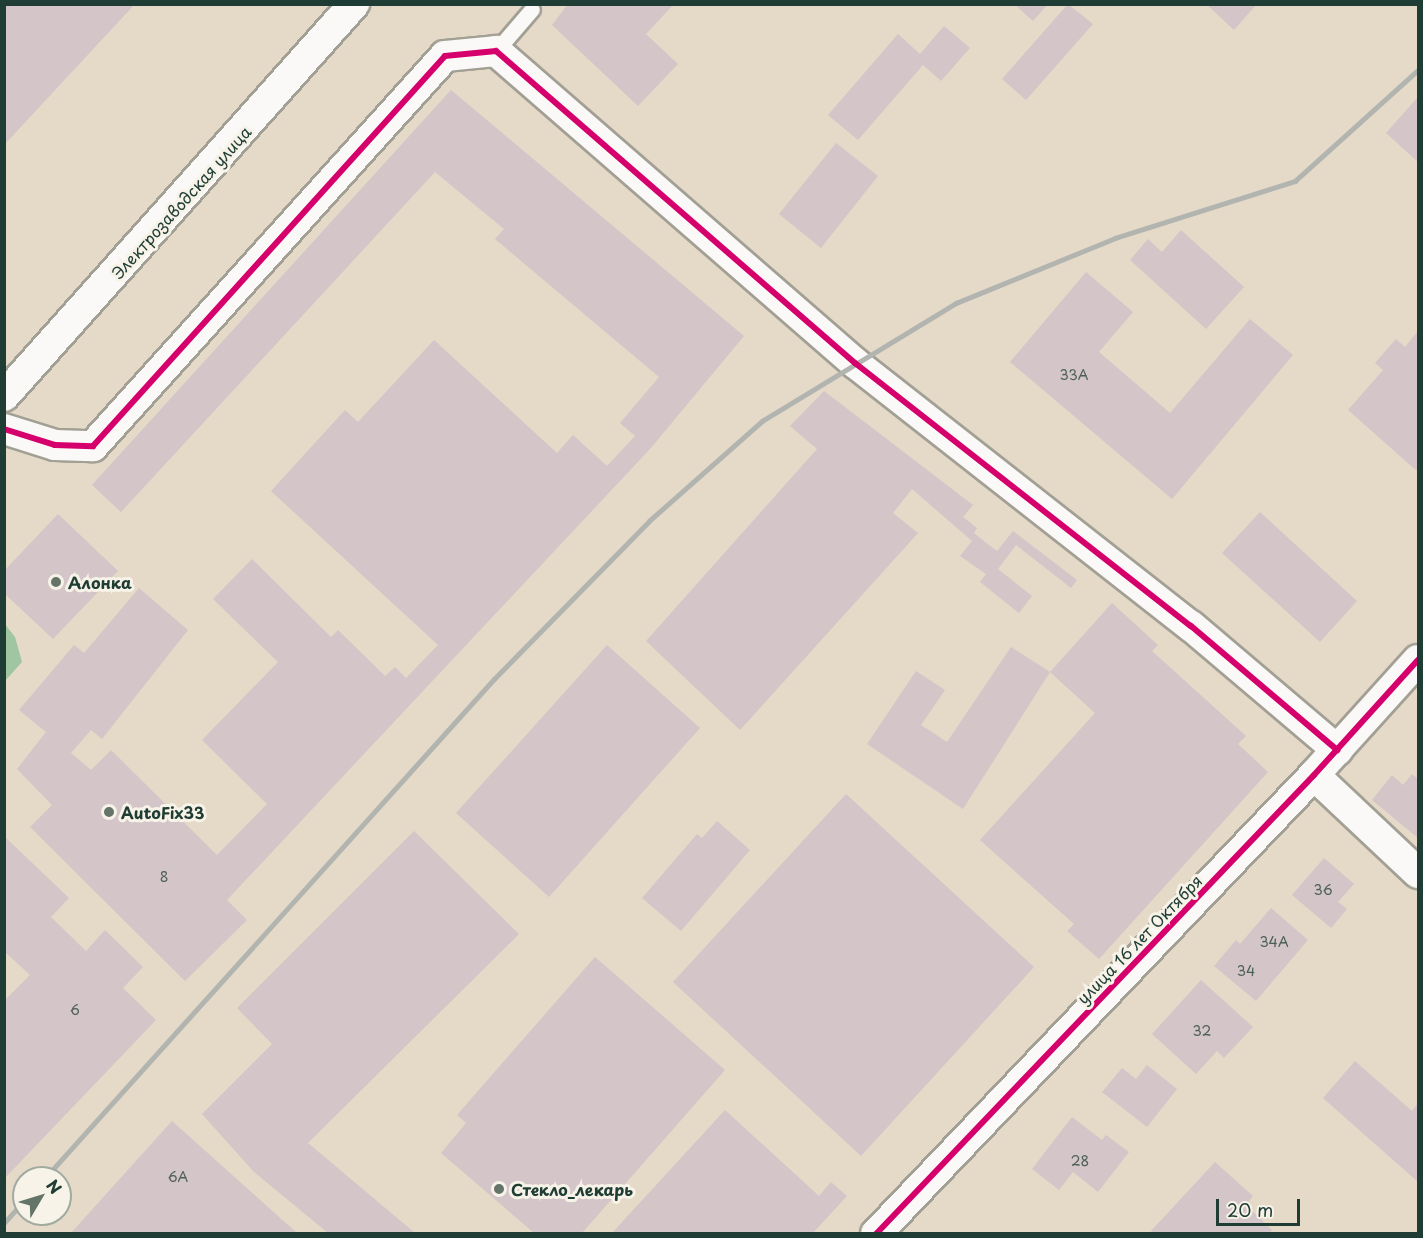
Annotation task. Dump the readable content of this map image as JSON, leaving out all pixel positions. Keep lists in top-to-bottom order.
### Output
{
  "streets": {
    "street": ["Электрозаводская улица", "улица 16 лет Октября"]
  },
  "places": ["Алонка", "AutoFix33", "Стекло_лекарь"],
  "house_numbers": [
    "33А",
    "8",
    "36",
    "34А",
    "34",
    "6",
    "32",
    "28",
    "6А"
  ],
  "scale_bar": "20 m",
  "north": "top right"
}
